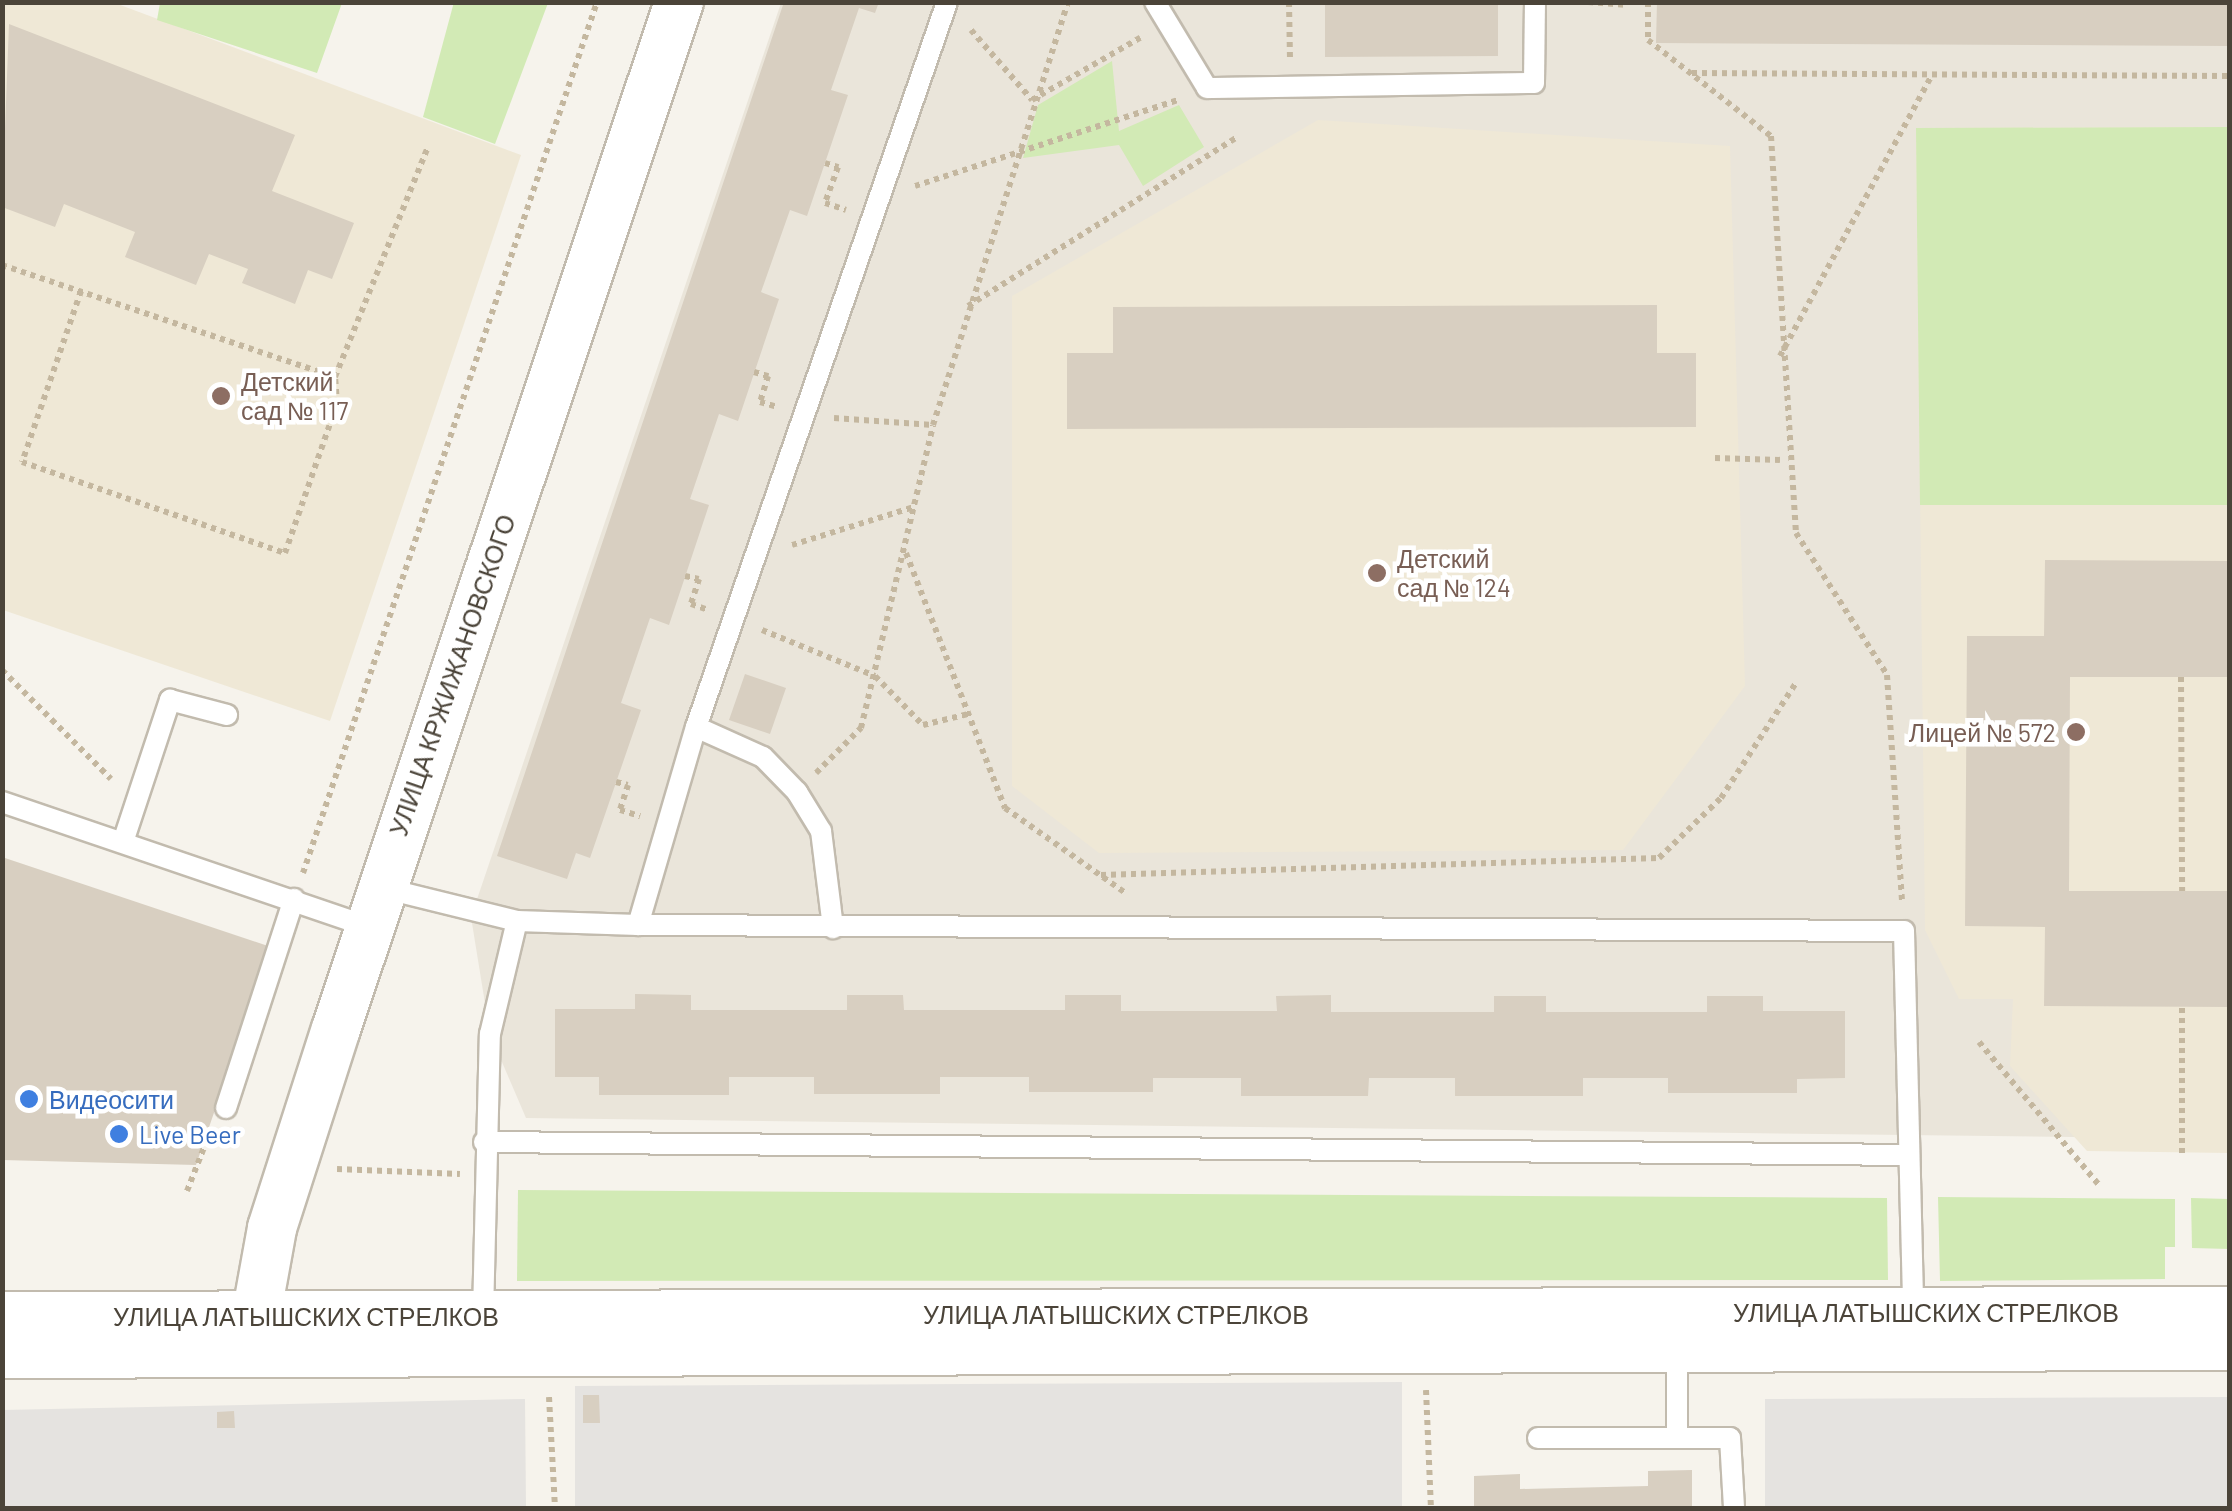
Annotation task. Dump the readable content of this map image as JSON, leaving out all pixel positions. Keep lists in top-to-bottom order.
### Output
{
  "streets": {
    "street": ["УЛИЦА КРЖИЖАНОВСКОГО", "УЛИЦА ЛАТЫШСКИХ СТРЕЛКОВ"]
  },
  "crossings": [
    ["УЛИЦА КРЖИЖАНОВСКОГО", "УЛИЦА ЛАТЫШСКИХ СТРЕЛКОВ"]
  ],
  "places": [
    "Детский сад № 117",
    "Детский сад № 124",
    "Лицей № 572",
    "Видеосити",
    "Live Beer"
  ]
}
